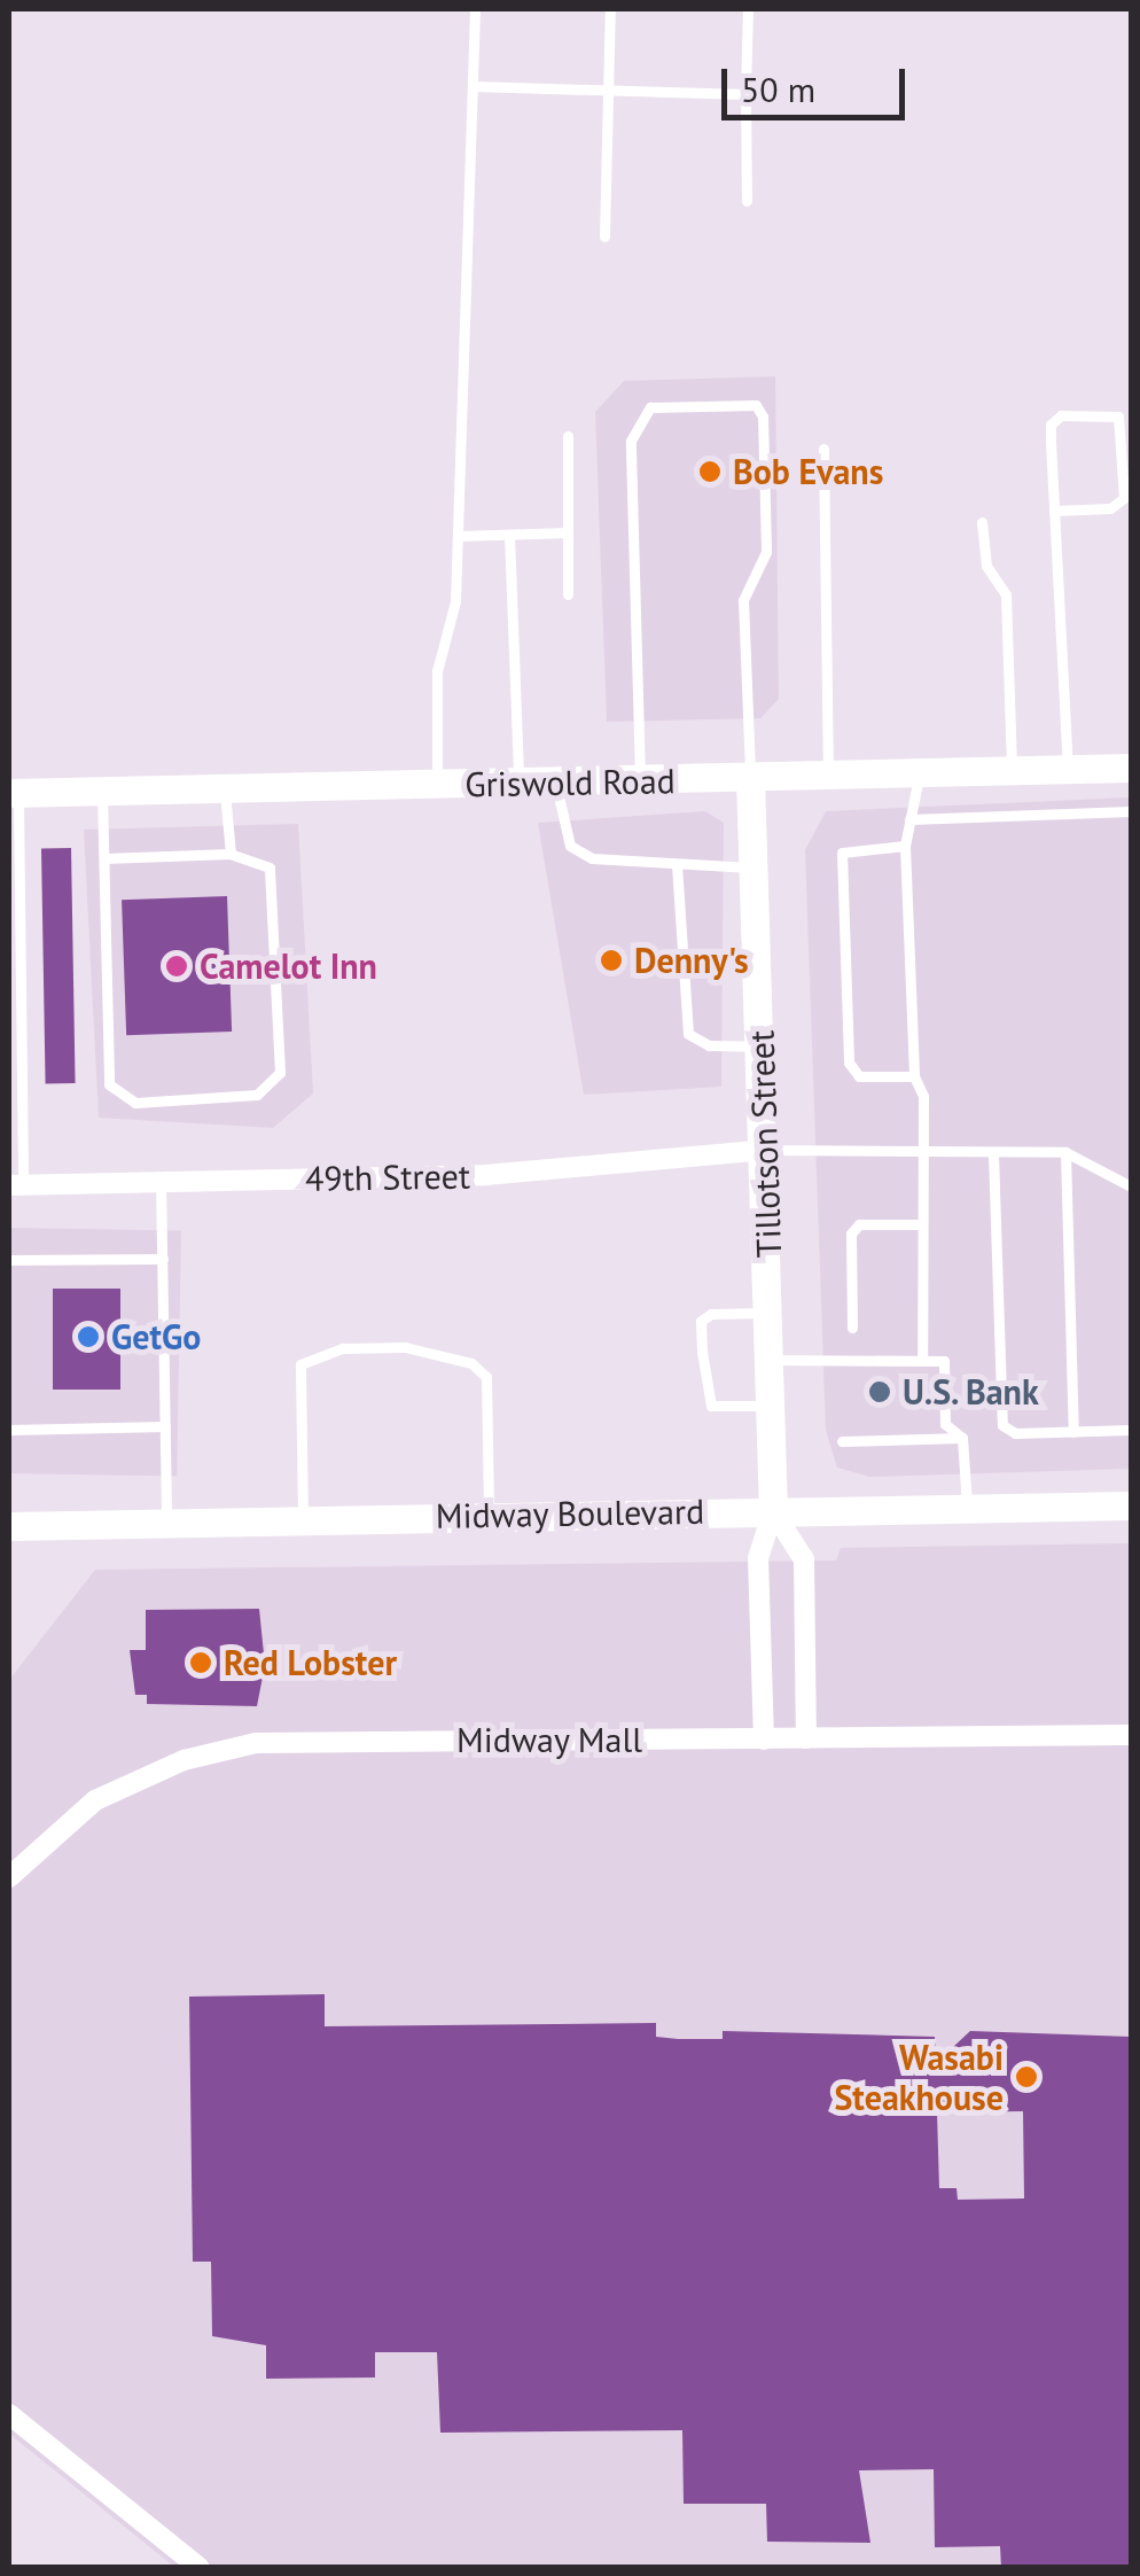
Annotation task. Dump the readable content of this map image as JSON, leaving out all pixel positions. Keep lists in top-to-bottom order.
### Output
{
  "streets": {
    "street": [
      "Griswold Road",
      "Tillotson Street",
      "49th Street",
      "Midway Boulevard",
      "Midway Mall"
    ]
  },
  "crossings": [
    ["Griswold Road", "Tillotson Street"],
    ["Tillotson Street", "49th Street"],
    ["Tillotson Street", "Midway Boulevard"],
    ["Tillotson Street", "Midway Mall"]
  ],
  "places": [
    "Bob Evans",
    "Denny's",
    "Camelot Inn",
    "GetGo",
    "U.S. Bank",
    "Red Lobster",
    "Wasabi Steakhouse"
  ],
  "scale_bar": "50 m"
}
